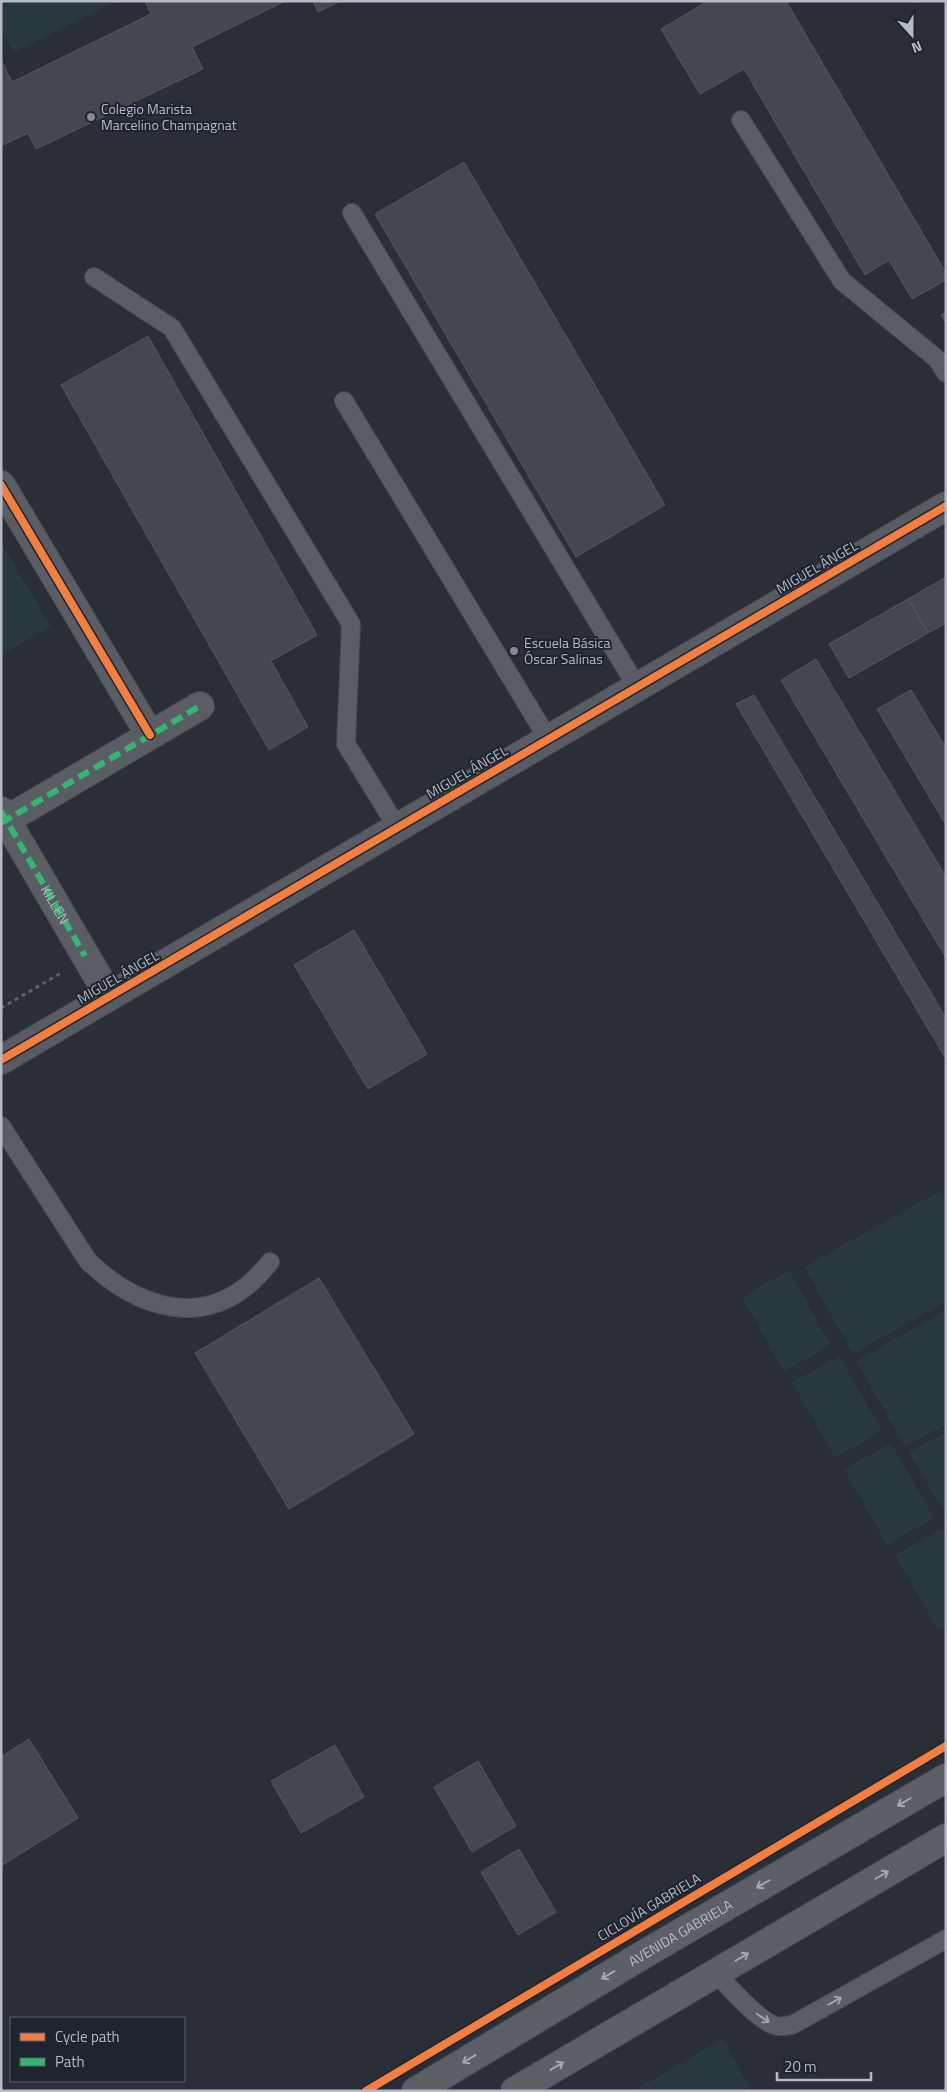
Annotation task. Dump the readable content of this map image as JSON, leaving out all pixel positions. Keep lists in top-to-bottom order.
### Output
{
  "streets": {
    "main road": ["AVENIDA GABRIELA"],
    "street": ["MIGUEL ÁNGEL", "KILLEN"],
    "cycle path": ["CICLOVÍA GABRIELA"]
  },
  "crossings": [
    ["MIGUEL ÁNGEL", "KILLEN"]
  ],
  "places": ["Colegio Marista Marcelino Champagnat", "Escuela Básica Óscar Salinas"],
  "legend": ["Cycle path", "Path"],
  "scale_bar": "20 m",
  "north": "bottom"
}
